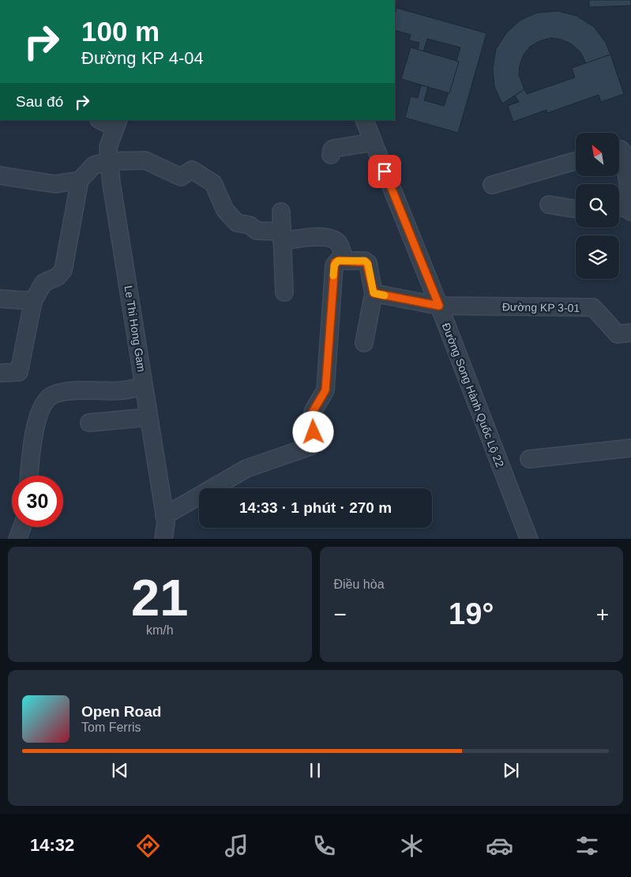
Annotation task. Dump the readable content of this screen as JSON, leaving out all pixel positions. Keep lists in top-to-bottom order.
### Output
{
  "streets": {
    "street": ["Đường KP 3-01", "Le Thi Hong Gam", "Đường Song Hành Quốc Lộ 22"]
  },
  "crossings": [
    ["Đường KP 3-01", "Đường Song Hành Quốc Lộ 22"]
  ],
  "north": "top left",
  "page": {
    "turn": ["100 m", "Đường KP 4-04"],
    "then": "Sau đó",
    "limit": "30",
    "trip": "14:33 · 1 phút · 270 m",
    "tile": [
      ["21", "km/h"],
      "Điều hòa"
    ],
    "heat": ["−", "19°", "+"],
    "song": ["Open Road", "Tom Ferris"],
    "tabs": "14:32"
  }
}
